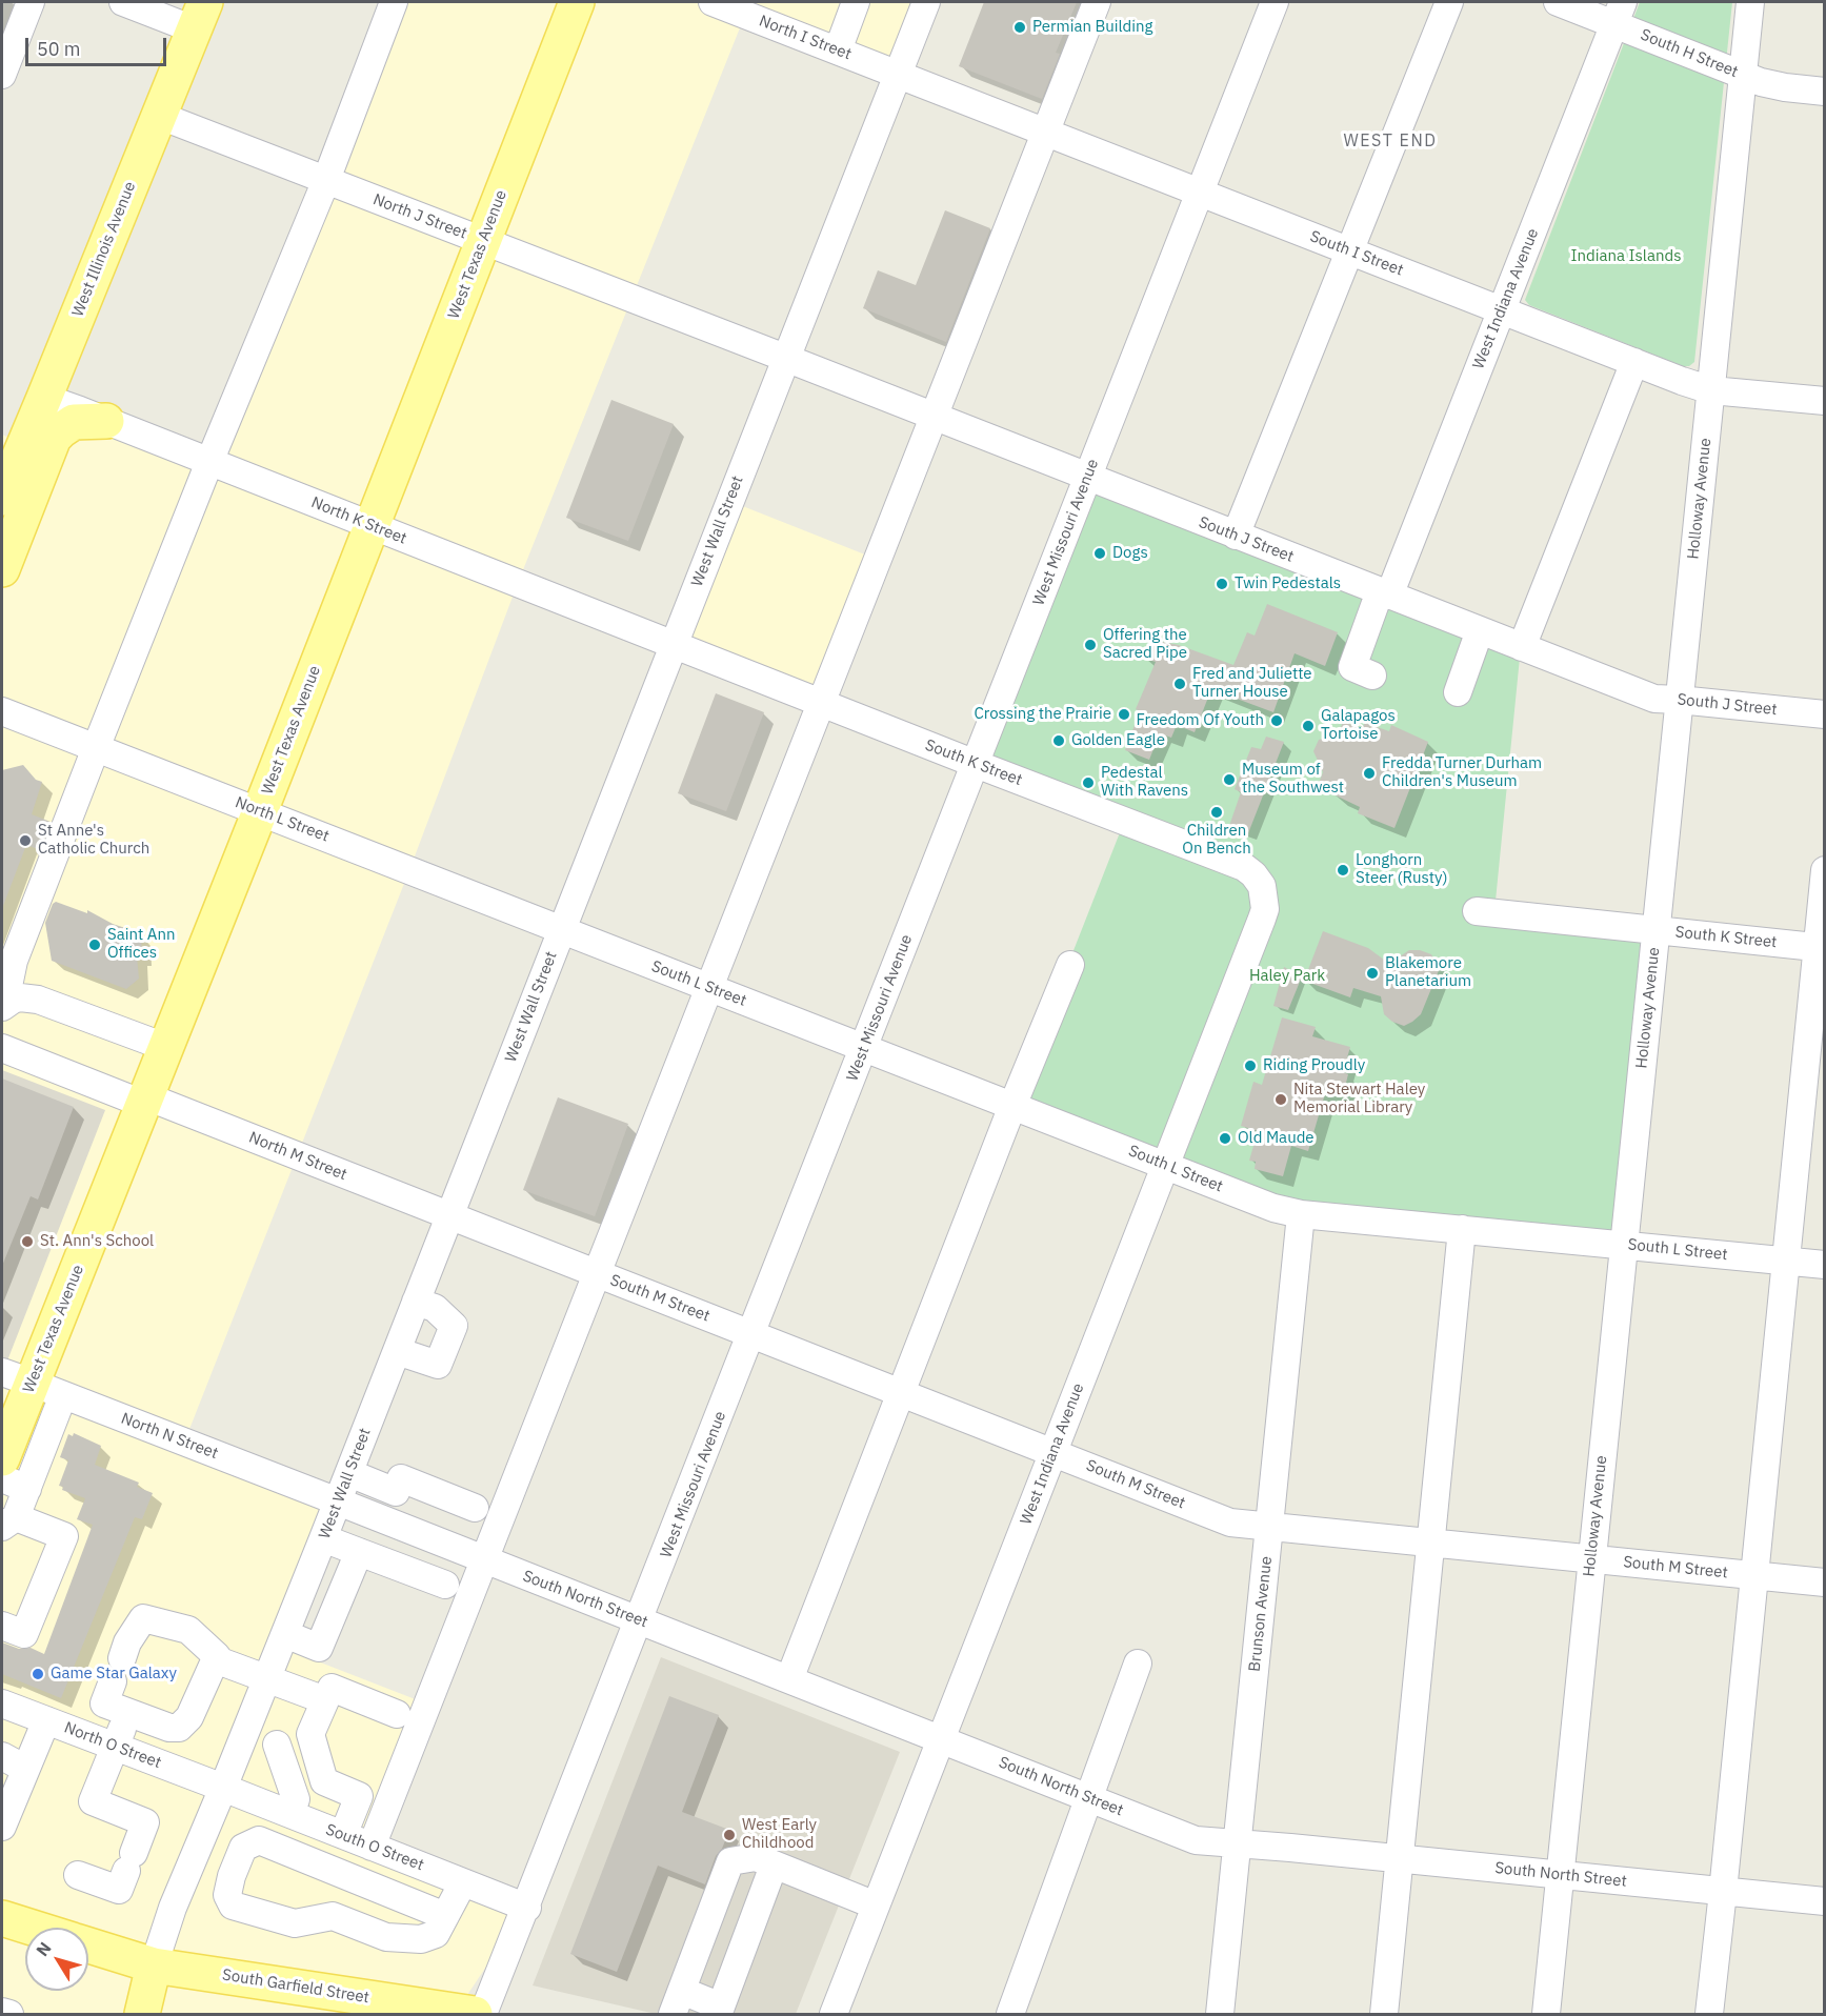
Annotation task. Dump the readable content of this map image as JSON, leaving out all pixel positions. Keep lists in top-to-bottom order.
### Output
{
  "streets": {
    "main road": [
      "West Illinois Avenue",
      "West Texas Avenue",
      "West Wall Street",
      "South Garfield Street"
    ],
    "street": [
      "North I Street",
      "South H Street",
      "North J Street",
      "South I Street",
      "West Indiana Avenue",
      "Holloway Avenue",
      "North K Street",
      "West Missouri Avenue",
      "South J Street",
      "South K Street",
      "North L Street",
      "South L Street",
      "North M Street",
      "South M Street",
      "North N Street",
      "South North Street",
      "Brunson Avenue",
      "North O Street",
      "South O Street"
    ]
  },
  "crossings": [
    ["North I Street", "South I Street"],
    ["North I Street", "West Wall Street"],
    ["South H Street", "West Indiana Avenue"],
    ["South H Street", "Holloway Avenue"],
    ["North J Street", "West Illinois Avenue"],
    ["North J Street", "West Texas Avenue"],
    ["North J Street", "West Wall Street"],
    ["North J Street", "South J Street"],
    ["West Illinois Avenue", "North K Street"],
    ["South I Street", "West Indiana Avenue"],
    ["South I Street", "Holloway Avenue"],
    ["South I Street", "West Wall Street"],
    ["South I Street", "West Missouri Avenue"],
    ["West Texas Avenue", "North K Street"],
    ["West Texas Avenue", "North L Street"],
    ["West Texas Avenue", "North M Street"],
    ["West Texas Avenue", "North N Street"],
    ["West Indiana Avenue", "South J Street"],
    ["West Indiana Avenue", "South K Street"],
    ["West Indiana Avenue", "South L Street"],
    ["West Indiana Avenue", "South M Street"],
    ["West Indiana Avenue", "South North Street"],
    ["Holloway Avenue", "South J Street"],
    ["Holloway Avenue", "South K Street"],
    ["Holloway Avenue", "South L Street"],
    ["Holloway Avenue", "South M Street"],
    ["Holloway Avenue", "South North Street"],
    ["North K Street", "West Wall Street"],
    ["North K Street", "South K Street"],
    ["West Wall Street", "South J Street"],
    ["West Wall Street", "South K Street"],
    ["West Wall Street", "North L Street"],
    ["West Wall Street", "South L Street"],
    ["West Wall Street", "North M Street"],
    ["West Wall Street", "South M Street"],
    ["West Wall Street", "North N Street"],
    ["West Wall Street", "South North Street"],
    ["West Wall Street", "North O Street"],
    ["West Wall Street", "South O Street"],
    ["West Wall Street", "South Garfield Street"],
    ["West Missouri Avenue", "South J Street"],
    ["West Missouri Avenue", "South K Street"],
    ["West Missouri Avenue", "South L Street"],
    ["West Missouri Avenue", "South M Street"],
    ["West Missouri Avenue", "South North Street"],
    ["West Missouri Avenue", "South O Street"],
    ["North L Street", "South L Street"],
    ["South L Street", "Brunson Avenue"],
    ["North M Street", "South M Street"],
    ["South M Street", "Brunson Avenue"],
    ["North N Street", "South North Street"],
    ["South North Street", "Brunson Avenue"],
    ["North O Street", "South O Street"]
  ],
  "districts": ["WEST END"],
  "parks": ["Indiana Islands", "Haley Park"],
  "places": [
    "Permian Building",
    "Dogs",
    "Twin Pedestals",
    "Offering the Sacred Pipe",
    "Fred and Juliette Turner House",
    "Crossing the Prairie",
    "Freedom Of Youth",
    "Galapagos Tortoise",
    "Golden Eagle",
    "Fredda Turner Durham Children's Museum",
    "Museum of the Southwest",
    "Pedestal With Ravens",
    "Children On Bench",
    "St Anne's Catholic Church",
    "Longhorn Steer (Rusty)",
    "Saint Ann Offices",
    "Blakemore Planetarium",
    "Riding Proudly",
    "Nita Stewart Haley Memorial Library",
    "Old Maude",
    "St. Ann's School",
    "Game Star Galaxy",
    "West Early Childhood"
  ],
  "scale_bar": "50 m",
  "north": "top left"
}
